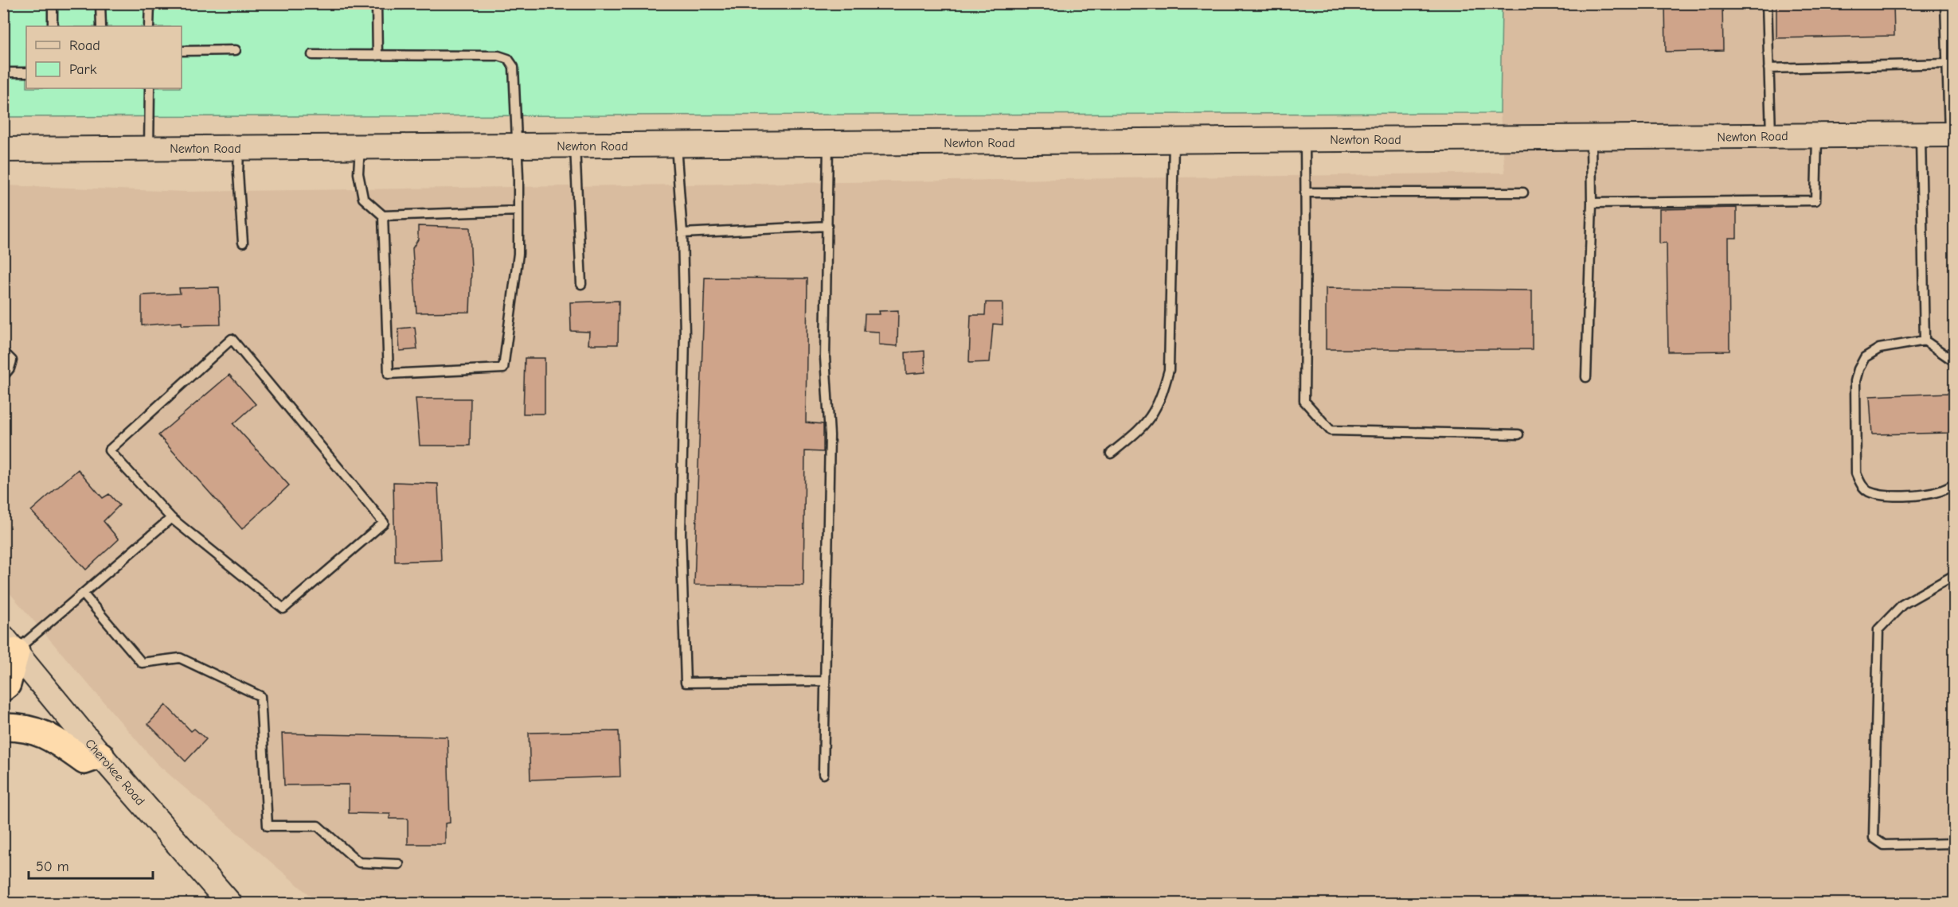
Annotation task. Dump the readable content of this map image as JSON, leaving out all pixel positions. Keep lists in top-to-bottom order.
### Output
{
  "streets": {
    "street": ["Newton Road", "Cherokee Road"]
  },
  "legend": ["Road", "Park"],
  "scale_bar": "50 m"
}
